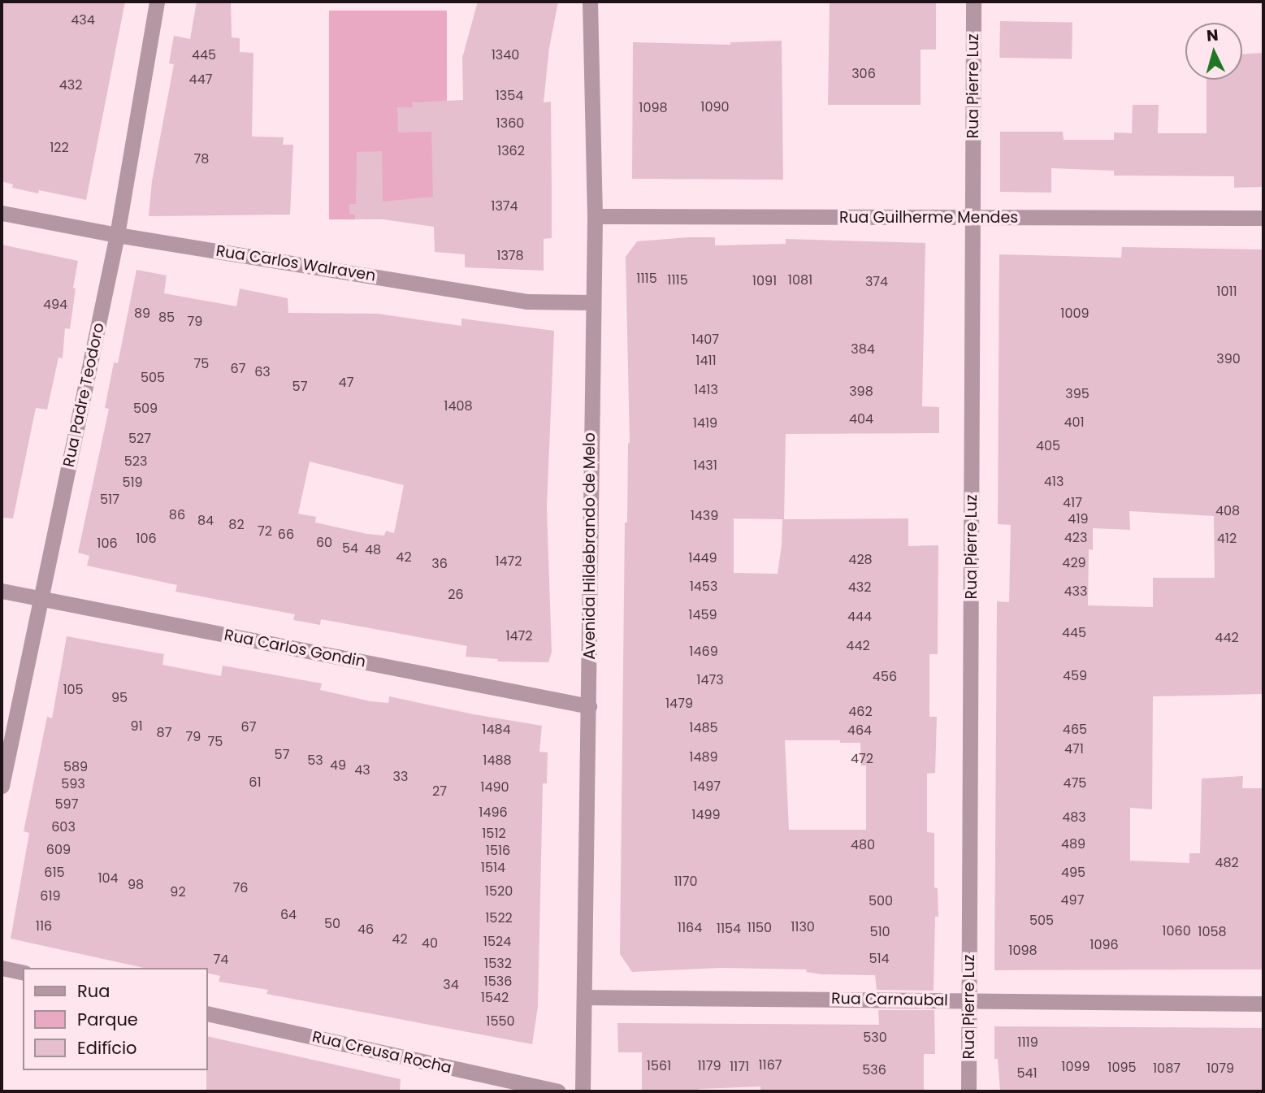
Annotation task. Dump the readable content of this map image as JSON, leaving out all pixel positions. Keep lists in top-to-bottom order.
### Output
{
  "streets": {
    "street": [
      "Rua Pierre Luz",
      "Rua Guilherme Mendes",
      "Rua Carlos Walraven",
      "Rua Padre Teodoro",
      "Avenida Hildebrando de Melo",
      "Rua Carlos Gondin",
      "Rua Carnaubal",
      "Rua Creusa Rocha"
    ]
  },
  "crossings": [
    ["Rua Pierre Luz", "Rua Guilherme Mendes"],
    ["Rua Pierre Luz", "Rua Carnaubal"],
    ["Rua Guilherme Mendes", "Avenida Hildebrando de Melo"],
    ["Rua Carlos Walraven", "Rua Padre Teodoro"],
    ["Rua Carlos Walraven", "Avenida Hildebrando de Melo"],
    ["Rua Padre Teodoro", "Rua Carlos Gondin"],
    ["Avenida Hildebrando de Melo", "Rua Carlos Gondin"],
    ["Avenida Hildebrando de Melo", "Rua Carnaubal"]
  ],
  "house_numbers": [
    "434",
    "445",
    "1340",
    "306",
    "447",
    "432",
    "1354",
    "1090",
    "1098",
    "1360",
    "122",
    "1362",
    "78",
    "1374",
    "1378",
    "1115",
    "1115",
    "1081",
    "1091",
    "374",
    "1011",
    "494",
    "89",
    "1009",
    "85",
    "79",
    "1407",
    "384",
    "390",
    "1411",
    "75",
    "67",
    "63",
    "505",
    "47",
    "57",
    "1413",
    "398",
    "395",
    "1408",
    "509",
    "404",
    "401",
    "1419",
    "527",
    "405",
    "523",
    "1431",
    "413",
    "519",
    "517",
    "417",
    "408",
    "86",
    "1439",
    "419",
    "84",
    "82",
    "72",
    "66",
    "423",
    "106",
    "412",
    "60",
    "106",
    "54",
    "48",
    "42",
    "1449",
    "428",
    "1472",
    "429",
    "36",
    "1453",
    "432",
    "433",
    "26",
    "1459",
    "444",
    "445",
    "1472",
    "442",
    "442",
    "1469",
    "459",
    "456",
    "1473",
    "105",
    "95",
    "1479",
    "462",
    "91",
    "67",
    "1485",
    "1484",
    "465",
    "464",
    "87",
    "79",
    "75",
    "471",
    "57",
    "1489",
    "472",
    "53",
    "1488",
    "49",
    "589",
    "43",
    "33",
    "61",
    "475",
    "593",
    "1497",
    "1490",
    "27",
    "597",
    "1496",
    "1499",
    "483",
    "603",
    "1512",
    "489",
    "480",
    "609",
    "1516",
    "482",
    "1514",
    "615",
    "495",
    "104",
    "1170",
    "98",
    "76",
    "1520",
    "92",
    "619",
    "497",
    "500",
    "64",
    "1522",
    "505",
    "50",
    "116",
    "1130",
    "1164",
    "1150",
    "1154",
    "46",
    "1060",
    "510",
    "1058",
    "42",
    "1524",
    "40",
    "1096",
    "1098",
    "514",
    "74",
    "1532",
    "1536",
    "34",
    "1542",
    "1550",
    "530",
    "1119",
    "1167",
    "1561",
    "1179",
    "1171",
    "1099",
    "1095",
    "1087",
    "1079",
    "536",
    "541"
  ],
  "legend": ["Rua", "Parque", "Edifício"],
  "north": "top"
}
